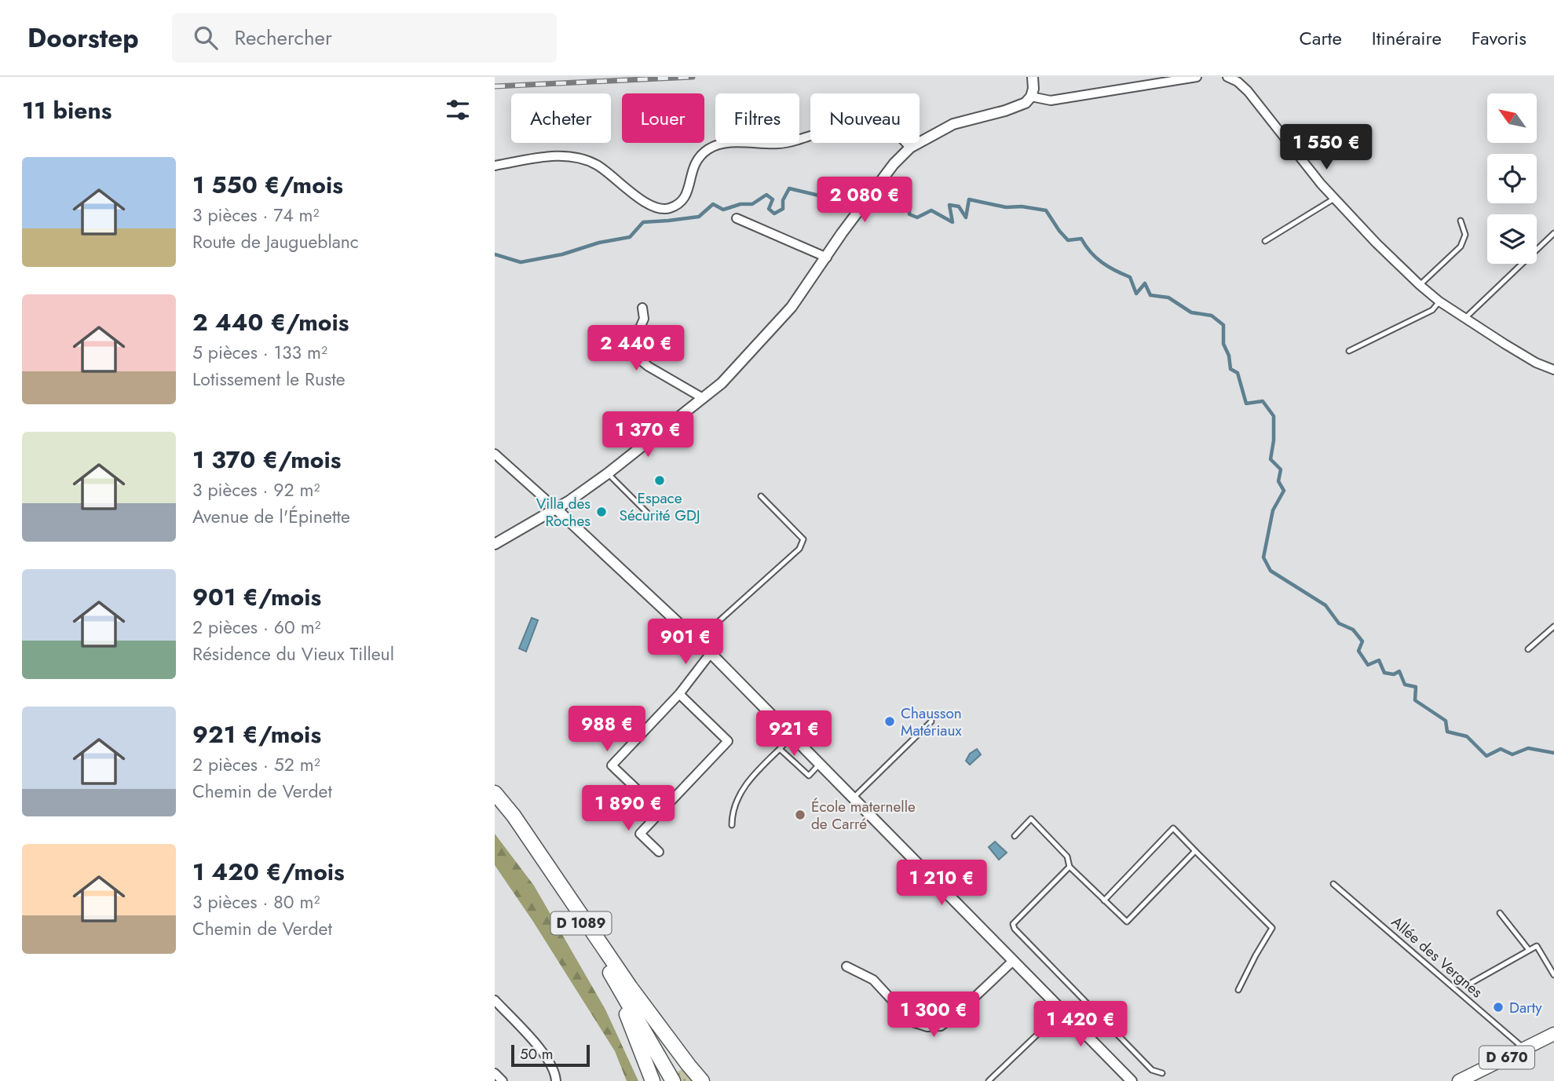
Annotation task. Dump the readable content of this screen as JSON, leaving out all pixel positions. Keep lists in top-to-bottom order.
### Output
{
  "streets": {
    "highway": ["D 1089"],
    "main road": ["D 670"],
    "lane": ["Allée des Vergnes"]
  },
  "crossings": [
    ["Allée des Vergnes", "D 670"]
  ],
  "places": [
    "Espace Sécurité GDJ",
    "Villa des Roches",
    "Chausson Matériaux",
    "École maternelle de Carré",
    "Darty"
  ],
  "scale_bar": "50 m",
  "north": "top left",
  "page": {
    "header": "Doorstep",
    "search": "Rechercher",
    "nav": ["Carte", "Itinéraire", "Favoris"],
    "heading": "11 biens",
    "chip": [
      "Acheter",
      "Louer",
      "Filtres",
      "Nouveau"
    ],
    "price": [
      "1 550 €",
      "2 080 €",
      "2 440 €",
      "1 370 €",
      "901 €",
      "988 €",
      "921 €",
      "1 890 €",
      "1 210 €",
      "1 300 €",
      "1 420 €"
    ],
    "list": [
      {
        "name": "1 550 €/mois",
        "note": "3 pièces · 74 m² · Route de Jaugueblanc"
      },
      {
        "name": "2 440 €/mois",
        "note": "5 pièces · 133 m² · Lotissement le Ruste"
      },
      {
        "name": "1 370 €/mois",
        "note": "3 pièces · 92 m² · Avenue de l'Épinette"
      },
      {
        "name": "901 €/mois",
        "note": "2 pièces · 60 m² · Résidence du Vieux Tilleul"
      },
      {
        "name": "921 €/mois",
        "note": "2 pièces · 52 m² · Chemin de Verdet"
      },
      {
        "name": "1 420 €/mois",
        "note": "3 pièces · 80 m² · Chemin de Verdet"
      }
    ],
    "scale": "50 m"
  }
}
